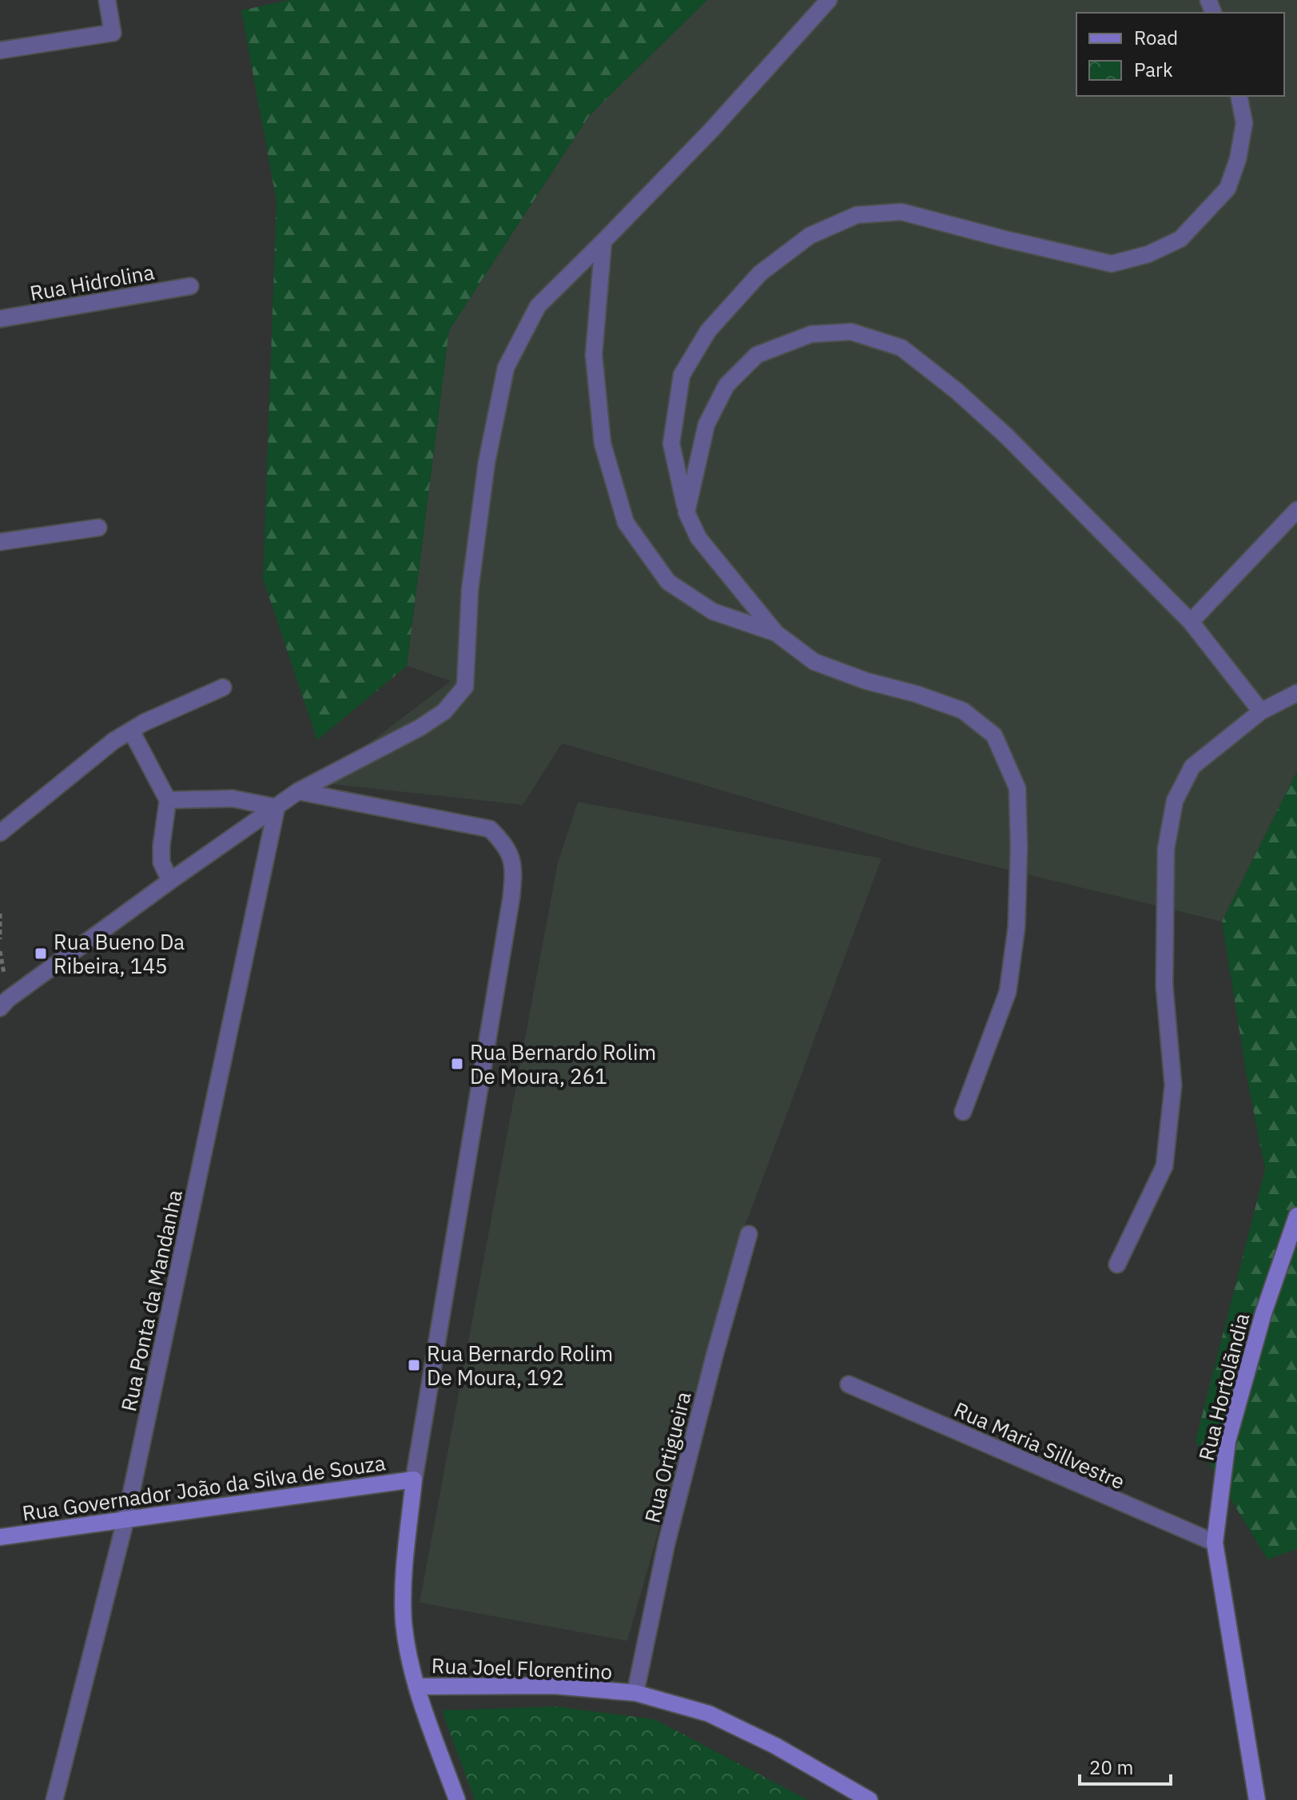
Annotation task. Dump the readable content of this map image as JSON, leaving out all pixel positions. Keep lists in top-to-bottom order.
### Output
{
  "streets": {
    "street": [
      "Rua Hidrolina",
      "Rua Ponta da Mandanha",
      "Rua Hortolãndia",
      "Rua Maria Sillvestre",
      "Rua Ortigueira",
      "Rua Governador João da Silva de Souza",
      "Rua Joel Florentino"
    ]
  },
  "crossings": [
    ["Rua Ponta da Mandanha", "Rua Governador João da Silva de Souza"],
    ["Rua Hortolãndia", "Rua Maria Sillvestre"],
    ["Rua Ortigueira", "Rua Joel Florentino"]
  ],
  "places": {
    "transit": ["Rua Bueno Da Ribeira, 145", "Rua Bernardo Rolim De Moura, 261", "Rua Bernardo Rolim De Moura, 192"]
  },
  "legend": ["Road", "Park"],
  "scale_bar": "20 m"
}
